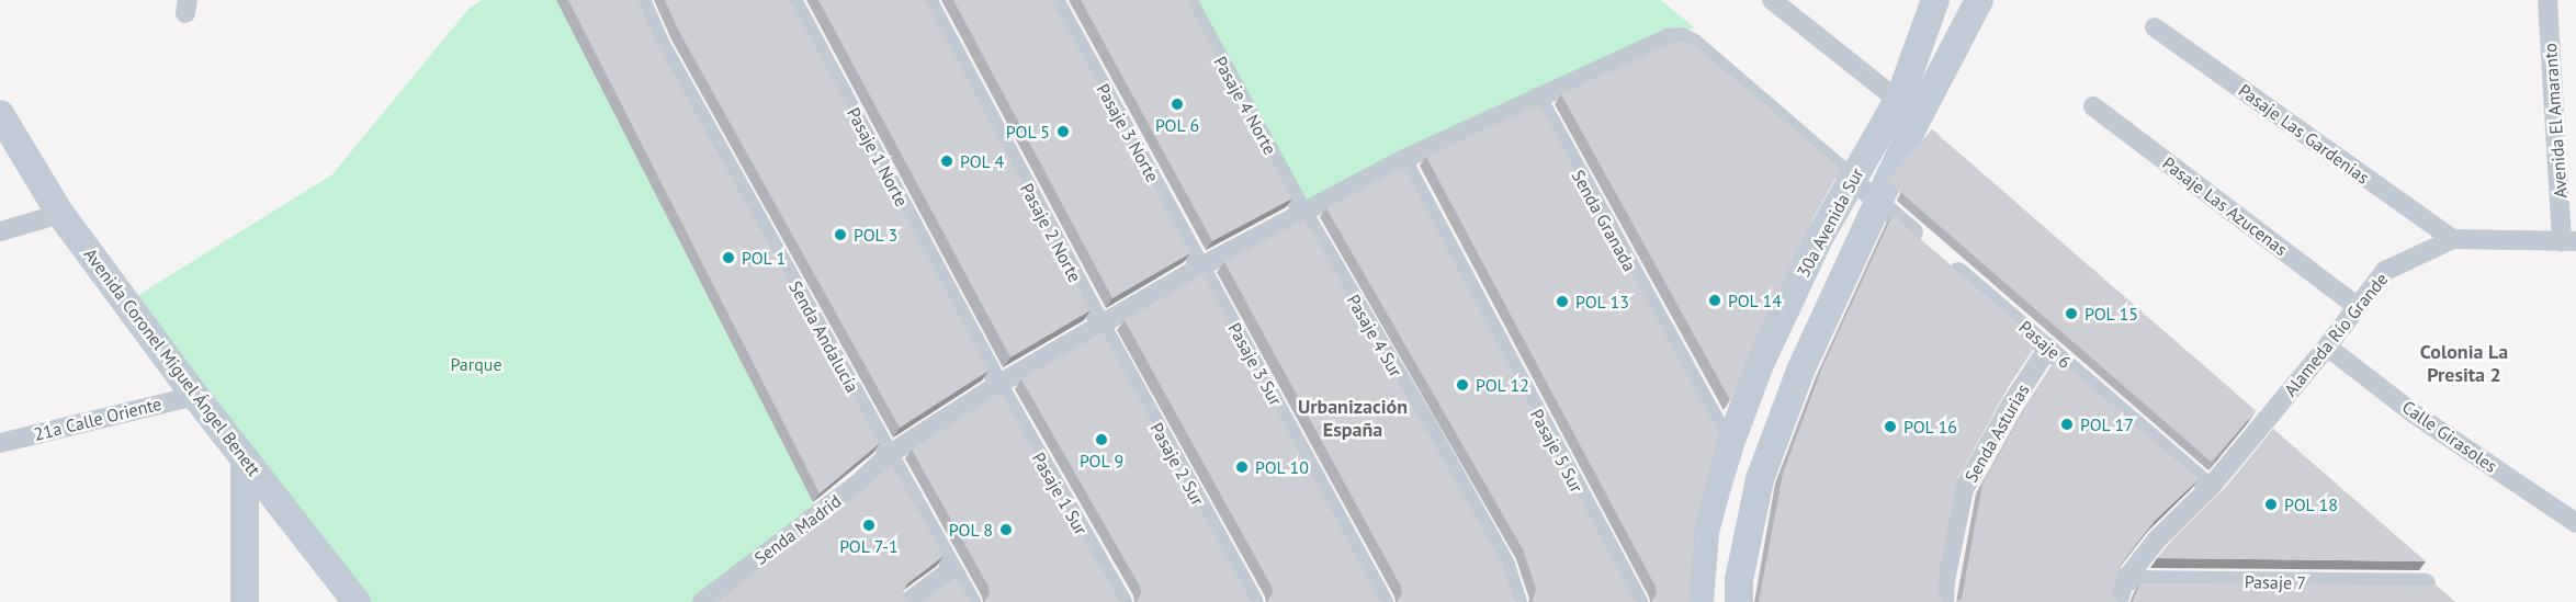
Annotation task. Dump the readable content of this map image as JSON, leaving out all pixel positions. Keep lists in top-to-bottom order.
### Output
{
  "streets": {
    "street": [
      "Pasaje 4 Norte",
      "Avenida El Amaranto",
      "Pasaje 3 Norte",
      "Pasaje Las Gardenias",
      "Pasaje 1 Norte",
      "Pasaje Las Azucenas",
      "Senda Granada",
      "30a Avenida Sur",
      "Pasaje 2 Norte",
      "Alameda Río Grande",
      "Pasaje 4 Sur",
      "Senda Andalucía",
      "Pasaje 6",
      "Avenida Coronel Miguel Ángel Benett",
      "Pasaje 3 Sur",
      "21a Calle Oriente",
      "Senda Asturias",
      "Calle Girasoles",
      "Pasaje 5 Sur",
      "Pasaje 2 Sur",
      "Pasaje 1 Sur",
      "Senda Madrid",
      "Pasaje 7"
    ]
  },
  "crossings": [
    ["Pasaje 4 Norte", "Pasaje 4 Sur"],
    ["Pasaje 4 Norte", "Senda Madrid"],
    ["Avenida El Amaranto", "Alameda Río Grande"],
    ["Pasaje 3 Norte", "Pasaje 3 Sur"],
    ["Pasaje 3 Norte", "Senda Madrid"],
    ["Pasaje Las Gardenias", "Alameda Río Grande"],
    ["Pasaje 1 Norte", "Pasaje 1 Sur"],
    ["Pasaje 1 Norte", "Senda Madrid"],
    ["Pasaje Las Azucenas", "Alameda Río Grande"],
    ["Senda Granada", "30a Avenida Sur"],
    ["Senda Granada", "Senda Madrid"],
    ["30a Avenida Sur", "Senda Madrid"],
    ["Pasaje 2 Norte", "Pasaje 2 Sur"],
    ["Pasaje 2 Norte", "Senda Madrid"],
    ["Alameda Río Grande", "Pasaje 6"],
    ["Alameda Río Grande", "Calle Girasoles"],
    ["Alameda Río Grande", "Pasaje 7"],
    ["Pasaje 4 Sur", "Senda Madrid"],
    ["Senda Andalucía", "Senda Madrid"],
    ["Pasaje 6", "Senda Asturias"],
    ["Avenida Coronel Miguel Ángel Benett", "21a Calle Oriente"],
    ["Pasaje 3 Sur", "Senda Madrid"],
    ["Pasaje 5 Sur", "Senda Madrid"],
    ["Pasaje 2 Sur", "Senda Madrid"],
    ["Pasaje 1 Sur", "Senda Madrid"]
  ],
  "districts": ["Colonia La Presita 2", "Urbanización España"],
  "parks": ["Parque"],
  "places": [
    "POL 6",
    "POL 5",
    "POL 4",
    "POL 3",
    "POL 1",
    "POL 14",
    "POL 13",
    "POL 15",
    "POL 12",
    "POL 17",
    "POL 16",
    "POL 9",
    "POL 10",
    "POL 18",
    "POL 7-1",
    "POL 8"
  ]
}
